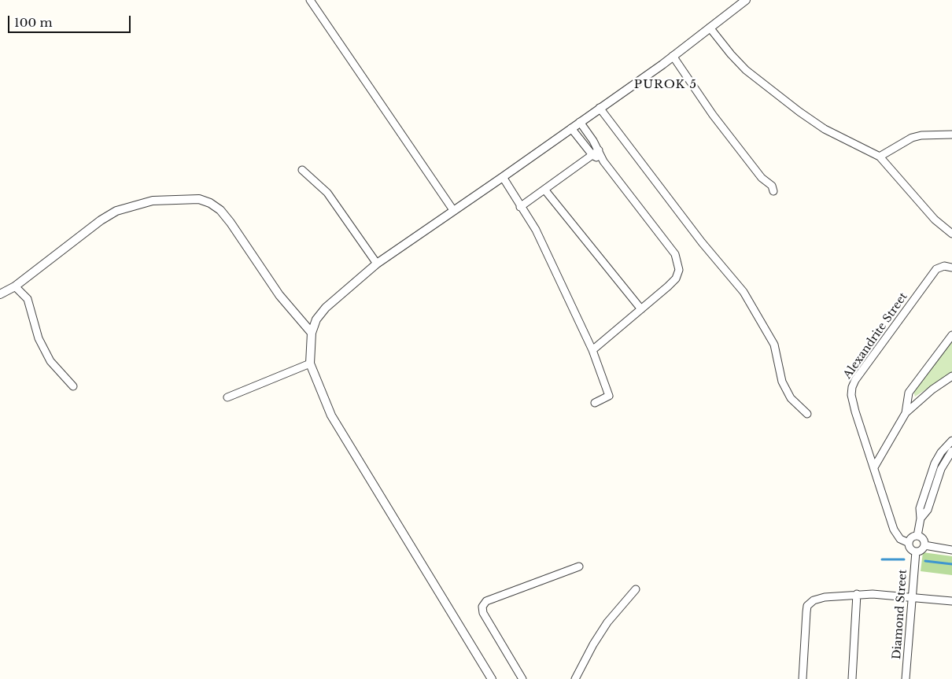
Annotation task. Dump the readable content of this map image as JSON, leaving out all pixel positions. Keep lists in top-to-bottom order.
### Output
{
  "streets": {
    "street": ["Alexandrite Street", "Diamond Street"]
  },
  "crossings": [
    ["Alexandrite Street", "Diamond Street"]
  ],
  "districts": ["PUROK 5"],
  "scale_bar": "100 m"
}
